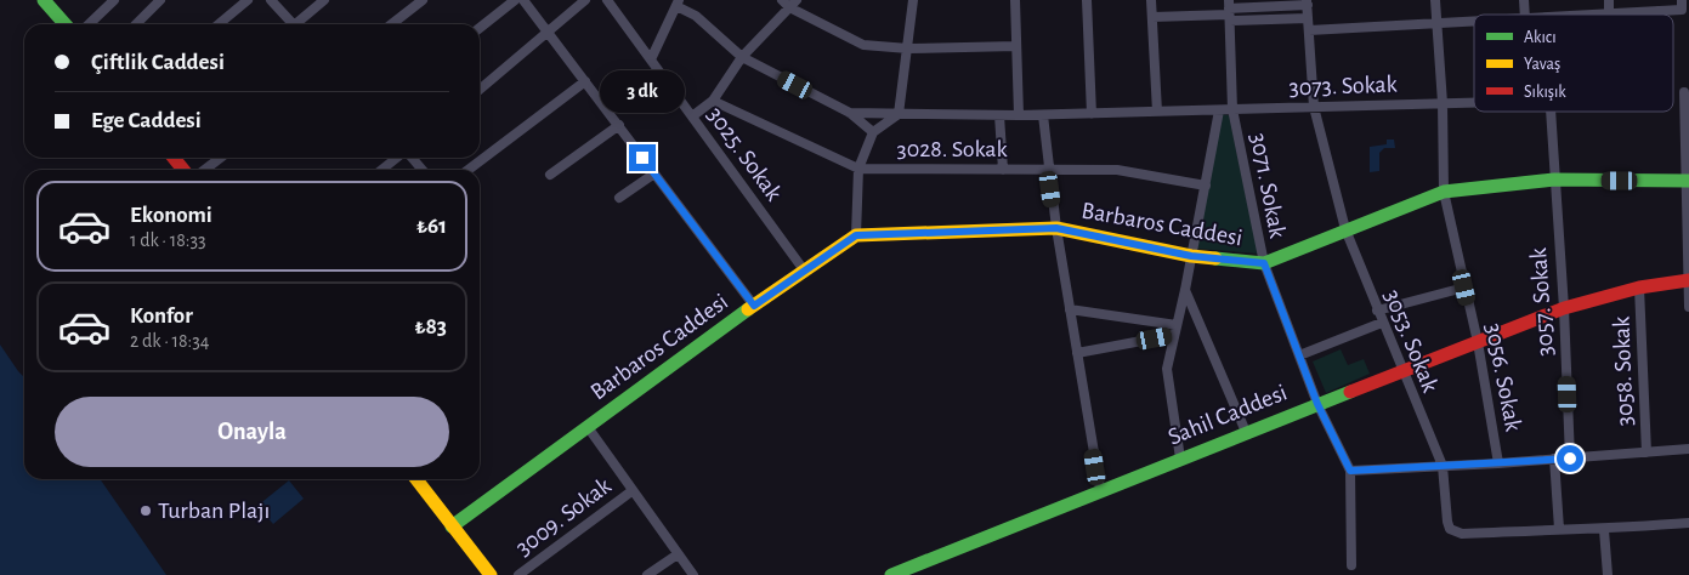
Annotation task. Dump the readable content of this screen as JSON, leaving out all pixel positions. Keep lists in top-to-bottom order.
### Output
{
  "streets": {
    "street": [
      "3073. Sokak",
      "3028. Sokak",
      "3025. Sokak",
      "3071. Sokak",
      "Barbaros Caddesi",
      "3057. Sokak",
      "3053. Sokak",
      "3058. Sokak",
      "3056. Sokak",
      "Sahil Caddesi",
      "3009. Sokak"
    ]
  },
  "crossings": [
    ["3073. Sokak", "3071. Sokak"],
    ["3073. Sokak", "3053. Sokak"],
    ["3073. Sokak", "3056. Sokak"],
    ["3025. Sokak", "Barbaros Caddesi"],
    ["3071. Sokak", "Barbaros Caddesi"],
    ["3071. Sokak", "Sahil Caddesi"],
    ["Barbaros Caddesi", "3057. Sokak"],
    ["Barbaros Caddesi", "3053. Sokak"],
    ["Barbaros Caddesi", "3056. Sokak"],
    ["3057. Sokak", "Sahil Caddesi"],
    ["3053. Sokak", "Sahil Caddesi"],
    ["3058. Sokak", "Sahil Caddesi"],
    ["3056. Sokak", "Sahil Caddesi"]
  ],
  "places": ["Turban Plajı"],
  "legend": ["Akıcı", "Yavaş", "Sıkışık"],
  "page": {
    "banner": ["Çiftlik Caddesi", "Ege Caddesi"],
    "bubble": "3 dk",
    "list": [
      {
        "name": "Ekonomi",
        "note": "1 dk · 18:33",
        "value": "₺61"
      },
      {
        "name": "Konfor",
        "note": "2 dk · 18:34",
        "value": "₺83"
      }
    ],
    "buttons": "Onayla"
  }
}
